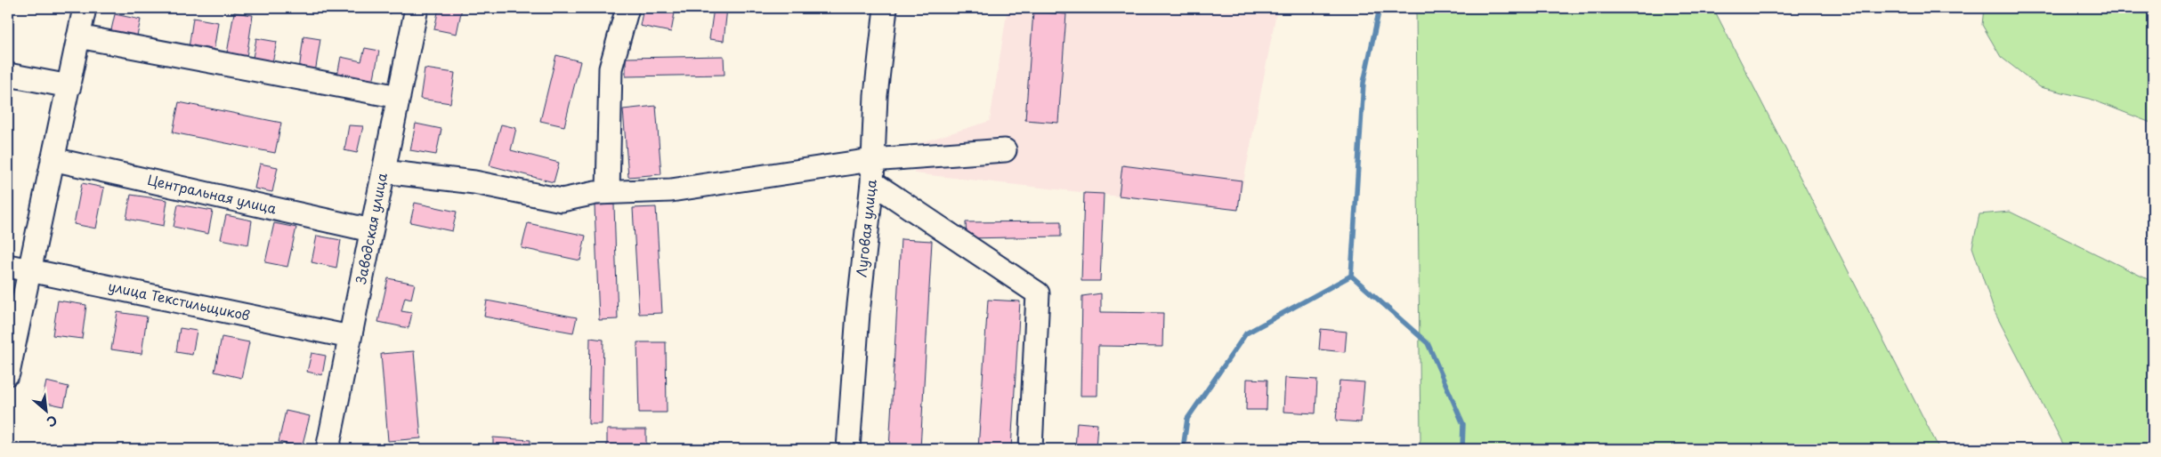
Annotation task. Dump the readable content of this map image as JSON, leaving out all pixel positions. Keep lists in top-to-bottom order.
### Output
{
  "streets": {
    "street": [
      "Центральная улица",
      "Заводская улица",
      "Луговая улица",
      "улица Текстильщиков"
    ]
  },
  "crossings": [
    ["Центральная улица", "Заводская улица"],
    ["Заводская улица", "улица Текстильщиков"]
  ],
  "north": "bottom right"
}
